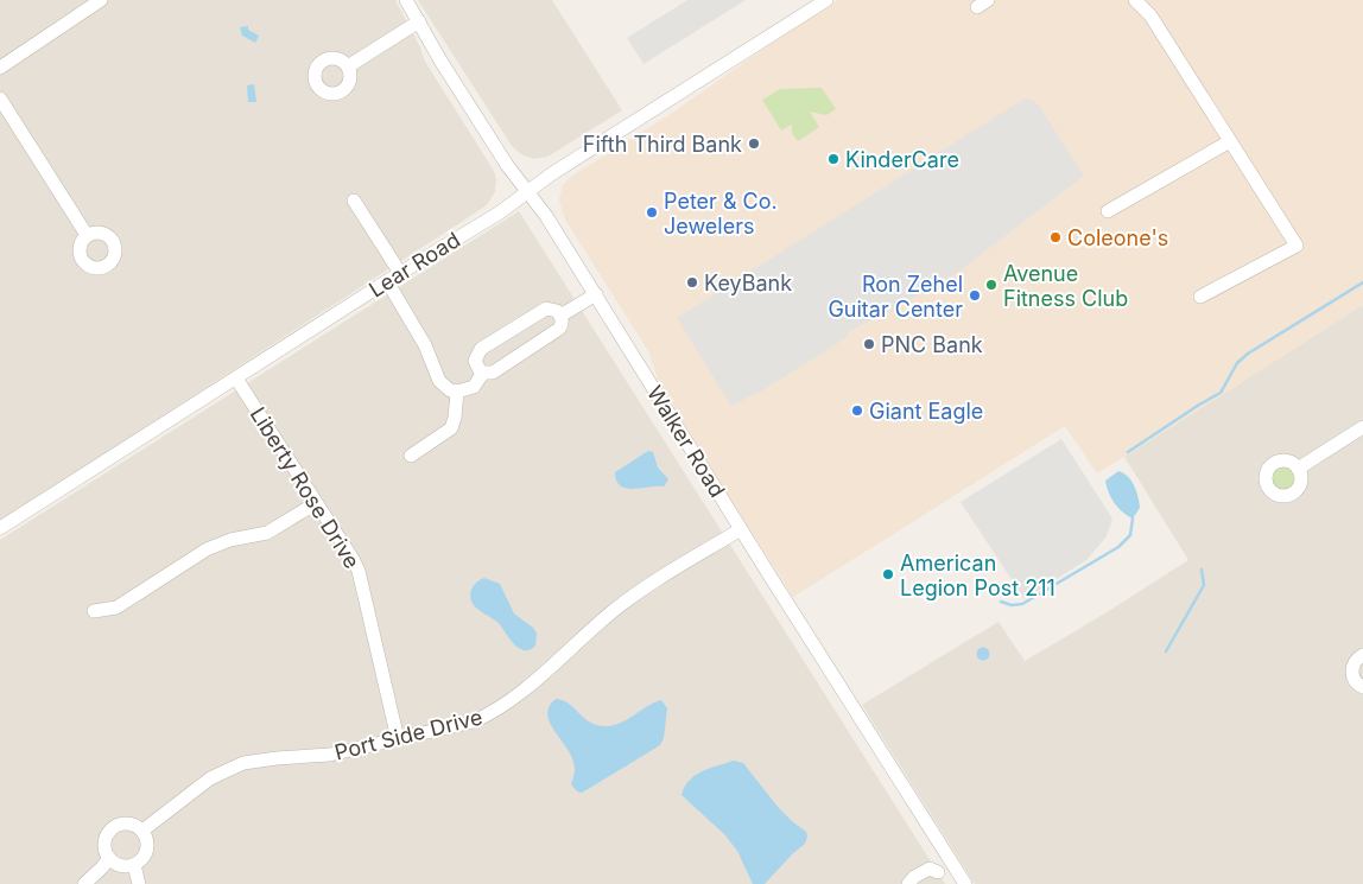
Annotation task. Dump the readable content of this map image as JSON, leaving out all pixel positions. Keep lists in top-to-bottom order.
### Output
{
  "streets": {
    "street": [
      "Lear Road",
      "Walker Road",
      "Liberty Rose Drive",
      "Port Side Drive"
    ]
  },
  "crossings": [
    ["Lear Road", "Walker Road"],
    ["Lear Road", "Liberty Rose Drive"],
    ["Walker Road", "Port Side Drive"],
    ["Liberty Rose Drive", "Port Side Drive"]
  ],
  "places": [
    "Fifth Third Bank",
    "KinderCare",
    "Peter & Co. Jewelers",
    "Coleone's",
    "KeyBank",
    "Avenue Fitness Club",
    "Ron Zehel Guitar Center",
    "PNC Bank",
    "Giant Eagle",
    "American Legion Post 211"
  ]
}
